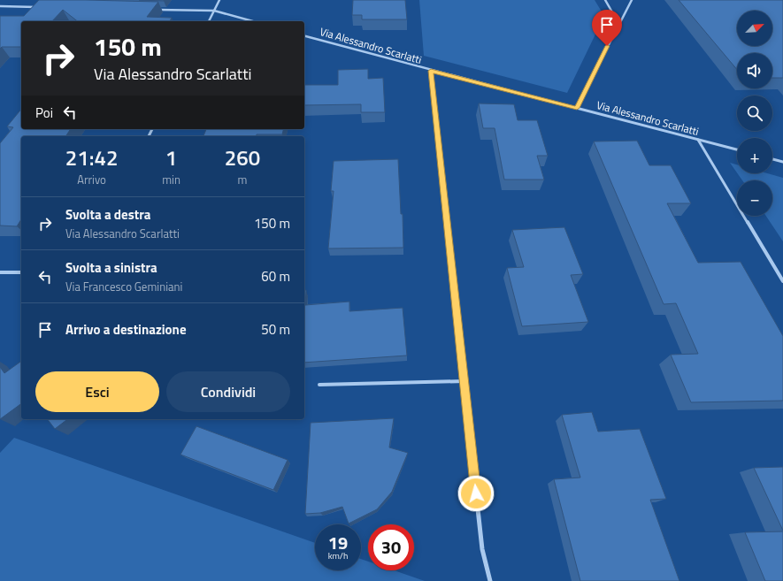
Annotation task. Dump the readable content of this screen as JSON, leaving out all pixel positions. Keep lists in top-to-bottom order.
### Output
{
  "streets": {
    "street": ["Via Alessandro Scarlatti"]
  },
  "north": "top right",
  "page": {
    "map_buttons": ["+", "−"],
    "turn": ["150 m", "Via Alessandro Scarlatti"],
    "then": "Poi",
    "eta": [
      "21:42",
      "Arrivo",
      "1",
      "min",
      "260",
      "m"
    ],
    "list": [
      {
        "name": "Svolta a destra",
        "note": "Via Alessandro Scarlatti",
        "value": "150 m"
      },
      {
        "name": "Svolta a sinistra",
        "note": "Via Francesco Geminiani",
        "value": "60 m"
      },
      {
        "name": "Arrivo a destinazione",
        "value": "50 m"
      }
    ],
    "buttons": ["Esci", "Condividi"],
    "speed": "19 km/h",
    "limit": "30"
  }
}
